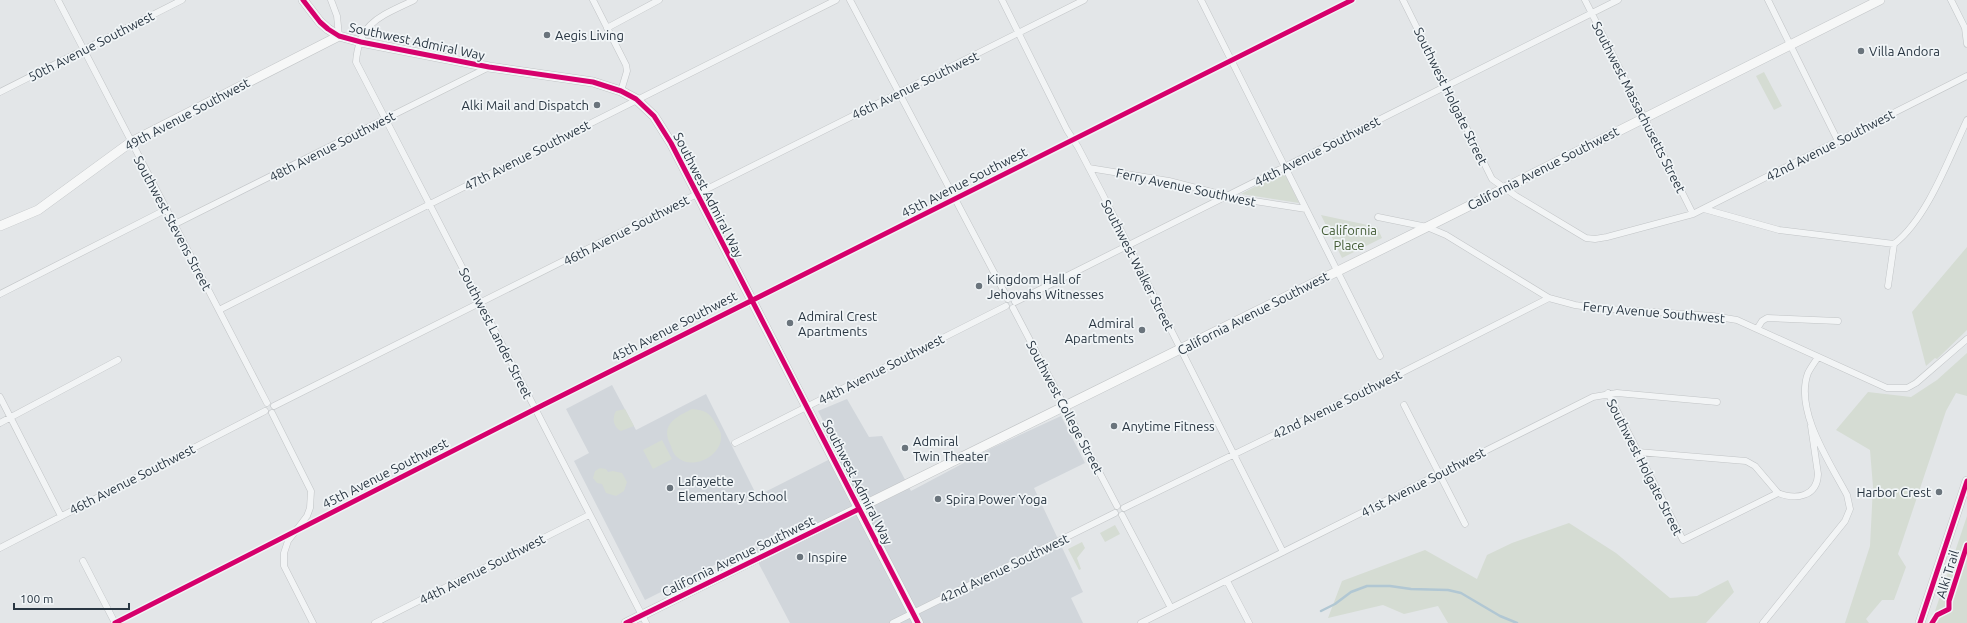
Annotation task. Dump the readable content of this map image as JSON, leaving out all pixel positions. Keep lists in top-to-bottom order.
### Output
{
  "streets": {
    "main road": ["Southwest Admiral Way", "49th Avenue Southwest", "California Avenue Southwest"],
    "street": [
      "50th Avenue Southwest",
      "46th Avenue Southwest",
      "Southwest Holgate Street",
      "Southwest Massachusetts Street",
      "42nd Avenue Southwest",
      "48th Avenue Southwest",
      "44th Avenue Southwest",
      "47th Avenue Southwest",
      "45th Avenue Southwest",
      "Ferry Avenue Southwest",
      "Southwest Stevens Street",
      "Southwest Walker Street",
      "Southwest Lander Street",
      "Southwest College Street",
      "41st Avenue Southwest"
    ],
    "cycle path": ["Alki Trail"]
  },
  "crossings": [
    ["Southwest Admiral Way", "46th Avenue Southwest"],
    ["Southwest Admiral Way", "49th Avenue Southwest"],
    ["Southwest Admiral Way", "42nd Avenue Southwest"],
    ["Southwest Admiral Way", "48th Avenue Southwest"],
    ["Southwest Admiral Way", "44th Avenue Southwest"],
    ["Southwest Admiral Way", "47th Avenue Southwest"],
    ["Southwest Admiral Way", "California Avenue Southwest"],
    ["Southwest Admiral Way", "45th Avenue Southwest"],
    ["Southwest Admiral Way", "Southwest Lander Street"],
    ["50th Avenue Southwest", "Southwest Stevens Street"],
    ["46th Avenue Southwest", "Southwest Stevens Street"],
    ["46th Avenue Southwest", "Southwest Walker Street"],
    ["46th Avenue Southwest", "Southwest Lander Street"],
    ["Southwest Holgate Street", "Southwest Massachusetts Street"],
    ["Southwest Holgate Street", "42nd Avenue Southwest"],
    ["Southwest Holgate Street", "44th Avenue Southwest"],
    ["Southwest Holgate Street", "California Avenue Southwest"],
    ["Southwest Holgate Street", "41st Avenue Southwest"],
    ["Southwest Massachusetts Street", "42nd Avenue Southwest"],
    ["Southwest Massachusetts Street", "44th Avenue Southwest"],
    ["Southwest Massachusetts Street", "California Avenue Southwest"],
    ["49th Avenue Southwest", "Southwest Stevens Street"],
    ["42nd Avenue Southwest", "Ferry Avenue Southwest"],
    ["42nd Avenue Southwest", "Southwest Walker Street"],
    ["42nd Avenue Southwest", "Southwest College Street"],
    ["48th Avenue Southwest", "Southwest Stevens Street"],
    ["48th Avenue Southwest", "Southwest Lander Street"],
    ["44th Avenue Southwest", "Ferry Avenue Southwest"],
    ["44th Avenue Southwest", "Southwest Walker Street"],
    ["44th Avenue Southwest", "Southwest Lander Street"],
    ["44th Avenue Southwest", "Southwest College Street"],
    ["47th Avenue Southwest", "Southwest Stevens Street"],
    ["47th Avenue Southwest", "Southwest Lander Street"],
    ["California Avenue Southwest", "Ferry Avenue Southwest"],
    ["California Avenue Southwest", "Southwest Walker Street"],
    ["California Avenue Southwest", "Southwest Lander Street"],
    ["California Avenue Southwest", "Southwest College Street"],
    ["45th Avenue Southwest", "Southwest Walker Street"],
    ["45th Avenue Southwest", "Southwest Lander Street"],
    ["Ferry Avenue Southwest", "Southwest Walker Street"],
    ["Southwest Walker Street", "41st Avenue Southwest"]
  ],
  "parks": ["California Place"],
  "places": [
    "Aegis Living",
    "Villa Andora",
    "Alki Mail and Dispatch",
    "Kingdom Hall of Jehovahs Witnesses",
    "Admiral Crest Apartments",
    "Admiral Apartments",
    "Anytime Fitness",
    "Admiral Twin Theater",
    "Lafayette Elementary School",
    "Harbor Crest",
    "Spira Power Yoga",
    "Inspire"
  ],
  "scale_bar": "100 m"
}
